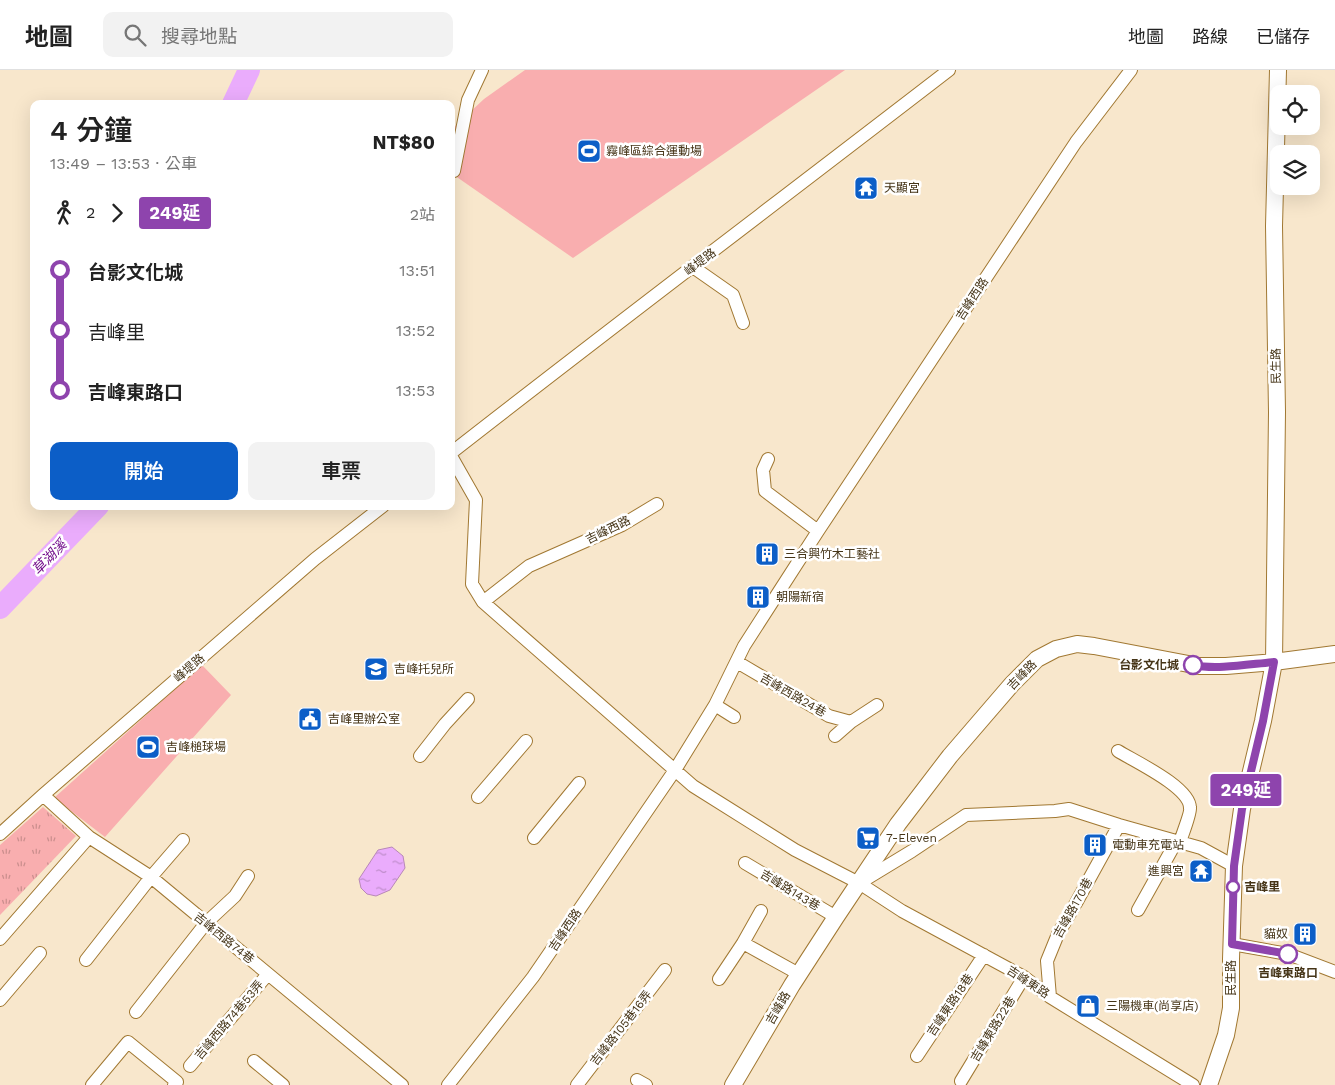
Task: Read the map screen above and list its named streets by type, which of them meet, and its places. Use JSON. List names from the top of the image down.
{
  "streets": {
    "street": [
      "峰堤路",
      "吉峰西路",
      "民生路",
      "吉峰路",
      "吉峰西路24巷",
      "吉峰路143巷",
      "吉峰路170巷",
      "吉峰西路74巷",
      "吉峰東路",
      "吉峰東路18巷",
      "吉峰西路74巷53弄",
      "吉峰路105巷16弄",
      "吉峰東路22巷"
    ]
  },
  "crossings": [
    ["峰堤路", "吉峰西路74巷"],
    ["吉峰西路", "吉峰西路24巷"],
    ["民生路", "吉峰路"],
    ["吉峰路", "吉峰路143巷"],
    ["吉峰路", "吉峰路170巷"],
    ["吉峰路", "吉峰東路"],
    ["吉峰路170巷", "吉峰東路"],
    ["吉峰西路74巷", "吉峰西路74巷53弄"],
    ["吉峰東路", "吉峰東路18巷"],
    ["吉峰東路", "吉峰東路22巷"]
  ],
  "water": ["草湖溪"],
  "places": {
    "sports": ["霧峰區綜合運動場", "吉峰槌球場"],
    "temple": ["天顯宮", "進興宮"],
    "building": [
      "三合興竹木工藝社",
      "朝陽新宿",
      "電動車充電站",
      "貓奴"
    ],
    "other": ["台影文化城", "吉峰里", "吉峰東路口"],
    "school or university": ["吉峰托兒所"],
    "public building": ["吉峰里辦公室"],
    "supermarket": ["7-Eleven"],
    "shop": ["三陽機車(尚享店)"]
  },
  "lines": ["bus line 249延"],
  "page": {
    "header": "地圖",
    "search": "搜尋地點",
    "nav": ["地圖", "路線", "已儲存"],
    "on_map": "249延",
    "heading": ["4 分鐘", "13:49 – 13:53 · 公車", "NT$80"],
    "legs": ["2", "249延", "2站"],
    "list": [
      {
        "name": "台影文化城",
        "value": "13:51"
      },
      {
        "name": "吉峰里",
        "value": "13:52"
      },
      {
        "name": "吉峰東路口",
        "value": "13:53"
      }
    ],
    "buttons": ["開始", "車票"]
  }
}
